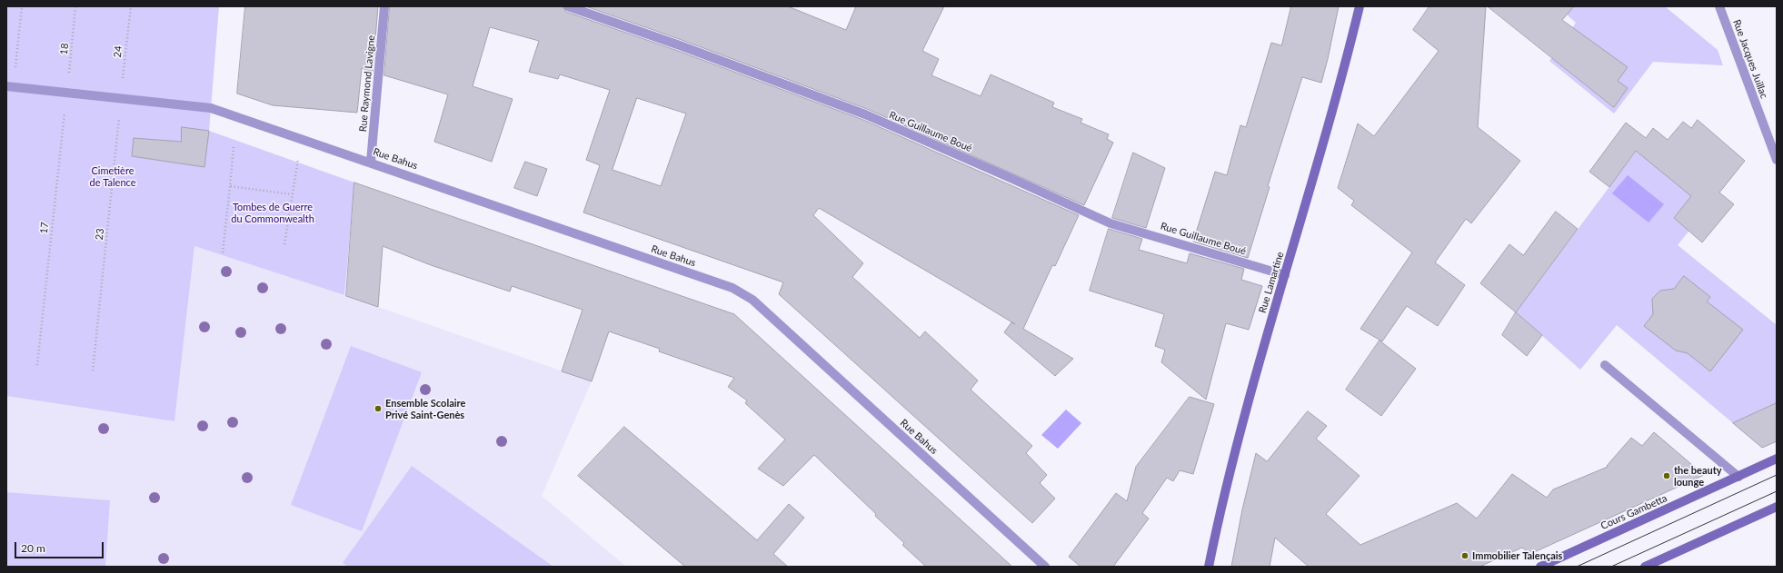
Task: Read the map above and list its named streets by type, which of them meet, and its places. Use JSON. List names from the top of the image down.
{
  "streets": {
    "street": [
      "Rue Jacques Juillac",
      "Rue Raymond Lavigne",
      "Rue Guillaume Boué",
      "Rue Bahus",
      "Rue Lamartine",
      "Cours Gambetta"
    ],
    "path": [
      "18",
      "24",
      "17",
      "23"
    ]
  },
  "crossings": [
    ["18", "Rue Bahus"],
    ["18", "17"],
    ["24", "Rue Bahus"],
    ["24", "23"],
    ["Rue Raymond Lavigne", "Rue Bahus"],
    ["Rue Guillaume Boué", "Rue Lamartine"],
    ["Rue Bahus", "17"],
    ["Rue Bahus", "23"]
  ],
  "parks": ["Cimetière de Talence", "Tombes de Guerre du Commonwealth"],
  "places": ["Ensemble Scolaire Privé Saint-Genès", "the beauty lounge", "Immobilier Talençais"],
  "scale_bar": "20 m"
}
